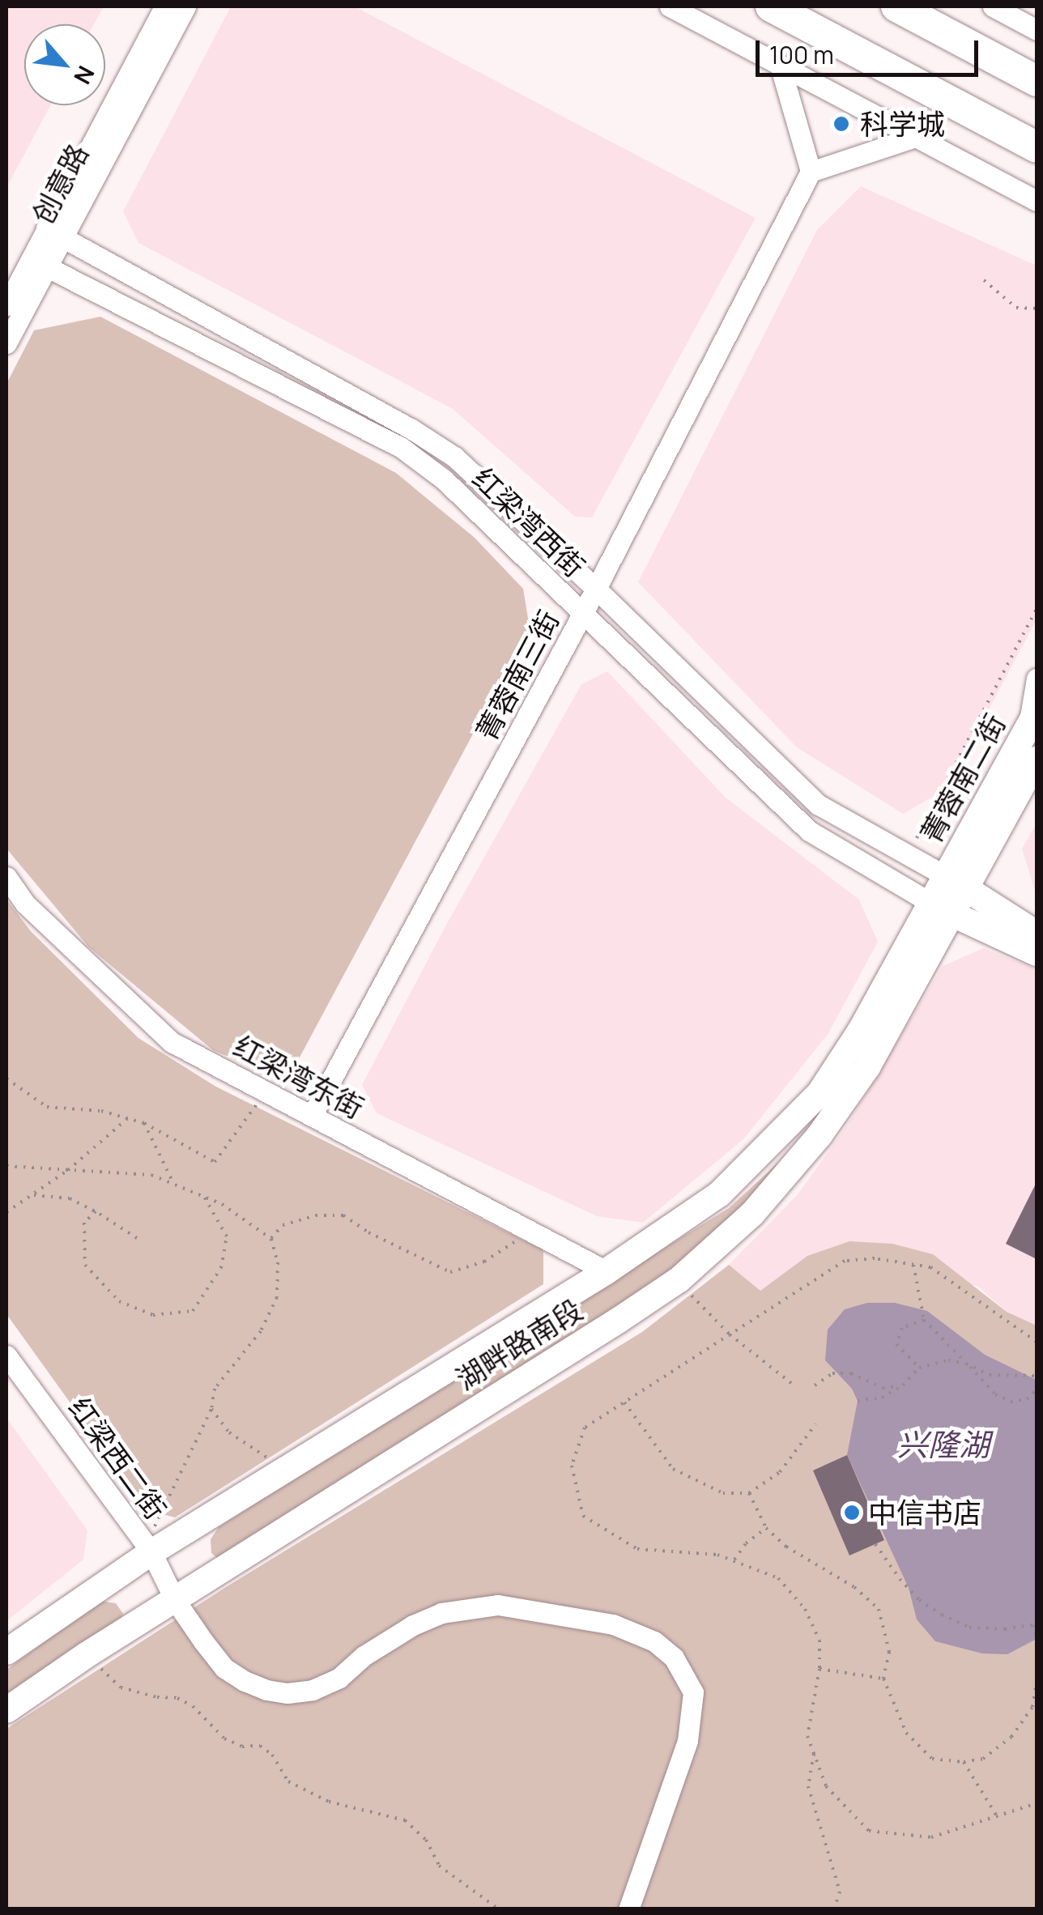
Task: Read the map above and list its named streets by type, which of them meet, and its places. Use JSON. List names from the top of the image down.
{
  "streets": {
    "main road": ["菁蓉南二街", "湖畔路南段"],
    "street": [
      "创意路",
      "红梁湾西街",
      "菁蓉南三街",
      "红梁湾东街",
      "红梁西二街"
    ]
  },
  "crossings": [
    ["创意路", "红梁湾西街"],
    ["红梁湾西街", "菁蓉南三街"],
    ["红梁湾西街", "菁蓉南二街"],
    ["红梁湾西街", "湖畔路南段"],
    ["菁蓉南三街", "红梁湾东街"],
    ["菁蓉南二街", "湖畔路南段"],
    ["红梁湾东街", "湖畔路南段"],
    ["湖畔路南段", "红梁西二街"]
  ],
  "water": ["兴隆湖"],
  "places": ["科学城", "中信书店"],
  "scale_bar": "100 m",
  "north": "bottom right"
}
